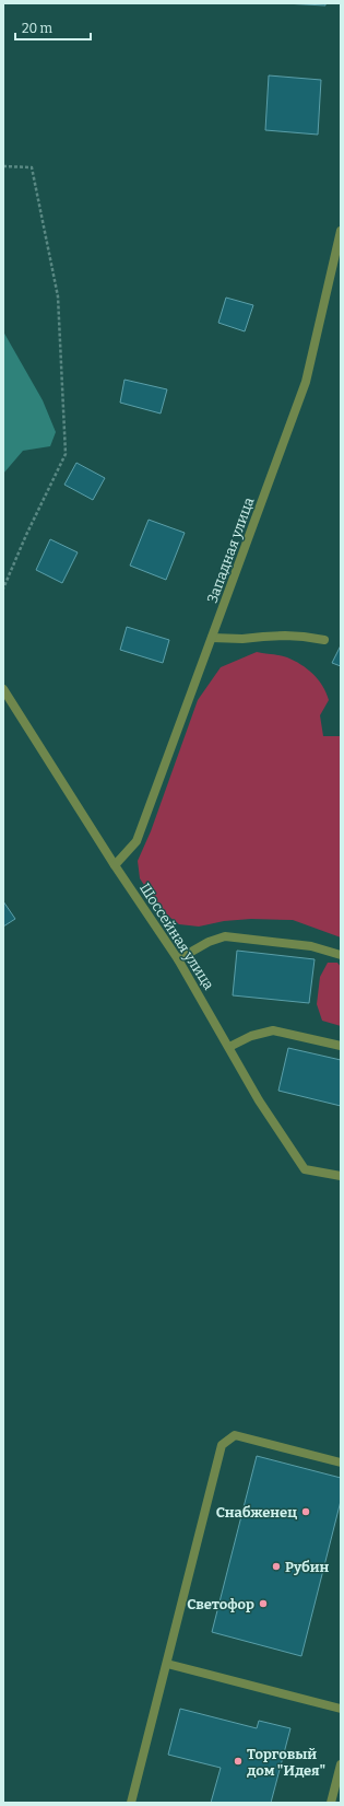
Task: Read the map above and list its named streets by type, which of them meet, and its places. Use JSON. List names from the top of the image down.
{
  "streets": {
    "street": ["Западная улица", "Шоссейная улица"]
  },
  "crossings": [
    ["Западная улица", "Шоссейная улица"]
  ],
  "places": [
    "Снабженец",
    "Рубин",
    "Светофор",
    "Торговый дом \"Идея\""
  ],
  "scale_bar": "20 m"
}
